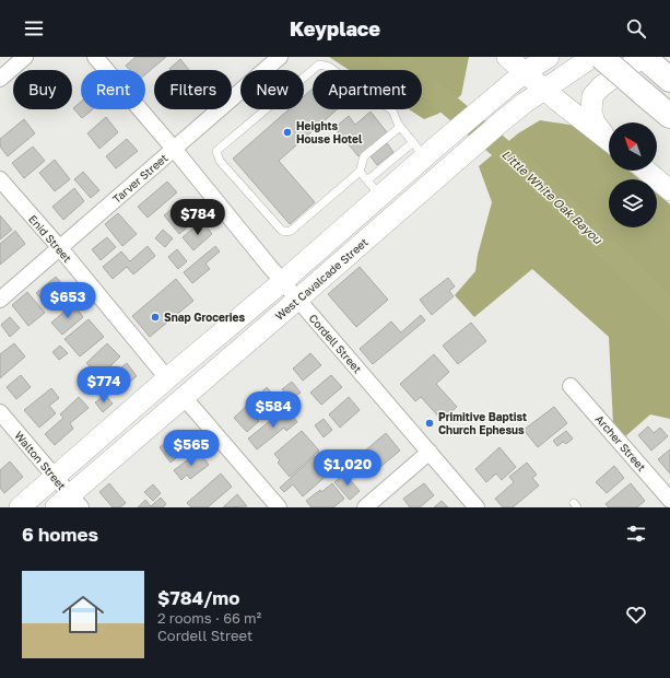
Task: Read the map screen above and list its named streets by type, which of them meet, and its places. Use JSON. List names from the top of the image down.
{
  "streets": {
    "main road": ["West Cavalcade Street"],
    "street": [
      "Tarver Street",
      "Enid Street",
      "Cordell Street",
      "Archer Street",
      "Walton Street"
    ]
  },
  "crossings": [
    ["Tarver Street", "Enid Street"],
    ["Tarver Street", "Cordell Street"],
    ["West Cavalcade Street", "Cordell Street"],
    ["West Cavalcade Street", "Walton Street"]
  ],
  "water": ["Little White Oak Bayou"],
  "places": ["Heights House Hotel", "Snap Groceries", "Primitive Baptist Church Ephesus"],
  "north": "top left",
  "page": {
    "header": "Keyplace",
    "chip": [
      "Buy",
      "Rent",
      "Filters",
      "New",
      "Apartment"
    ],
    "price": [
      "$784",
      "$653",
      "$774",
      "$584",
      "$565",
      "$1,020"
    ],
    "heading": "6 homes",
    "list": [
      {
        "name": "$784/mo",
        "note": "2 rooms · 66 m² · Cordell Street"
      }
    ]
  }
}
